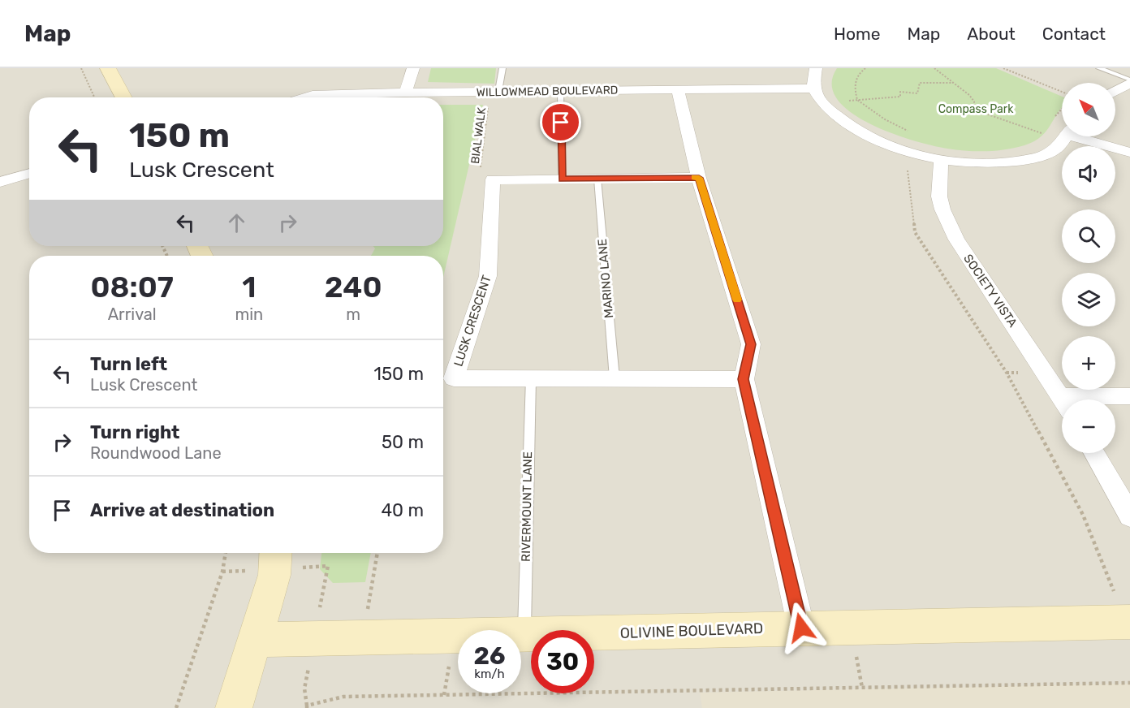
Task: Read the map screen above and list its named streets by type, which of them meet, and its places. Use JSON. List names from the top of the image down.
{
  "streets": {
    "street": [
      "WILLOWMEAD BOULEVARD",
      "SOCIETY VISTA",
      "LUSK CRESCENT",
      "OLIVINE BOULEVARD"
    ],
    "lane": ["MARINO LANE", "RIVERMOUNT LANE"],
    "path": ["BIAL WALK"]
  },
  "crossings": [
    ["WILLOWMEAD BOULEVARD", "BIAL WALK"],
    ["BIAL WALK", "LUSK CRESCENT"],
    ["MARINO LANE", "LUSK CRESCENT"],
    ["LUSK CRESCENT", "RIVERMOUNT LANE"],
    ["RIVERMOUNT LANE", "OLIVINE BOULEVARD"]
  ],
  "parks": ["Compass Park"],
  "north": "top left",
  "page": {
    "header": "Map",
    "nav": [
      "Home",
      "Map",
      "About",
      "Contact"
    ],
    "map_buttons": ["+", "−"],
    "turn": ["150 m", "Lusk Crescent"],
    "eta": [
      "08:07",
      "Arrival",
      "1",
      "min",
      "240",
      "m"
    ],
    "list": [
      {
        "name": "Turn left",
        "note": "Lusk Crescent",
        "value": "150 m"
      },
      {
        "name": "Turn right",
        "note": "Roundwood Lane",
        "value": "50 m"
      },
      {
        "name": "Arrive at destination",
        "value": "40 m"
      }
    ],
    "speed": "26 km/h",
    "limit": "30"
  }
}
